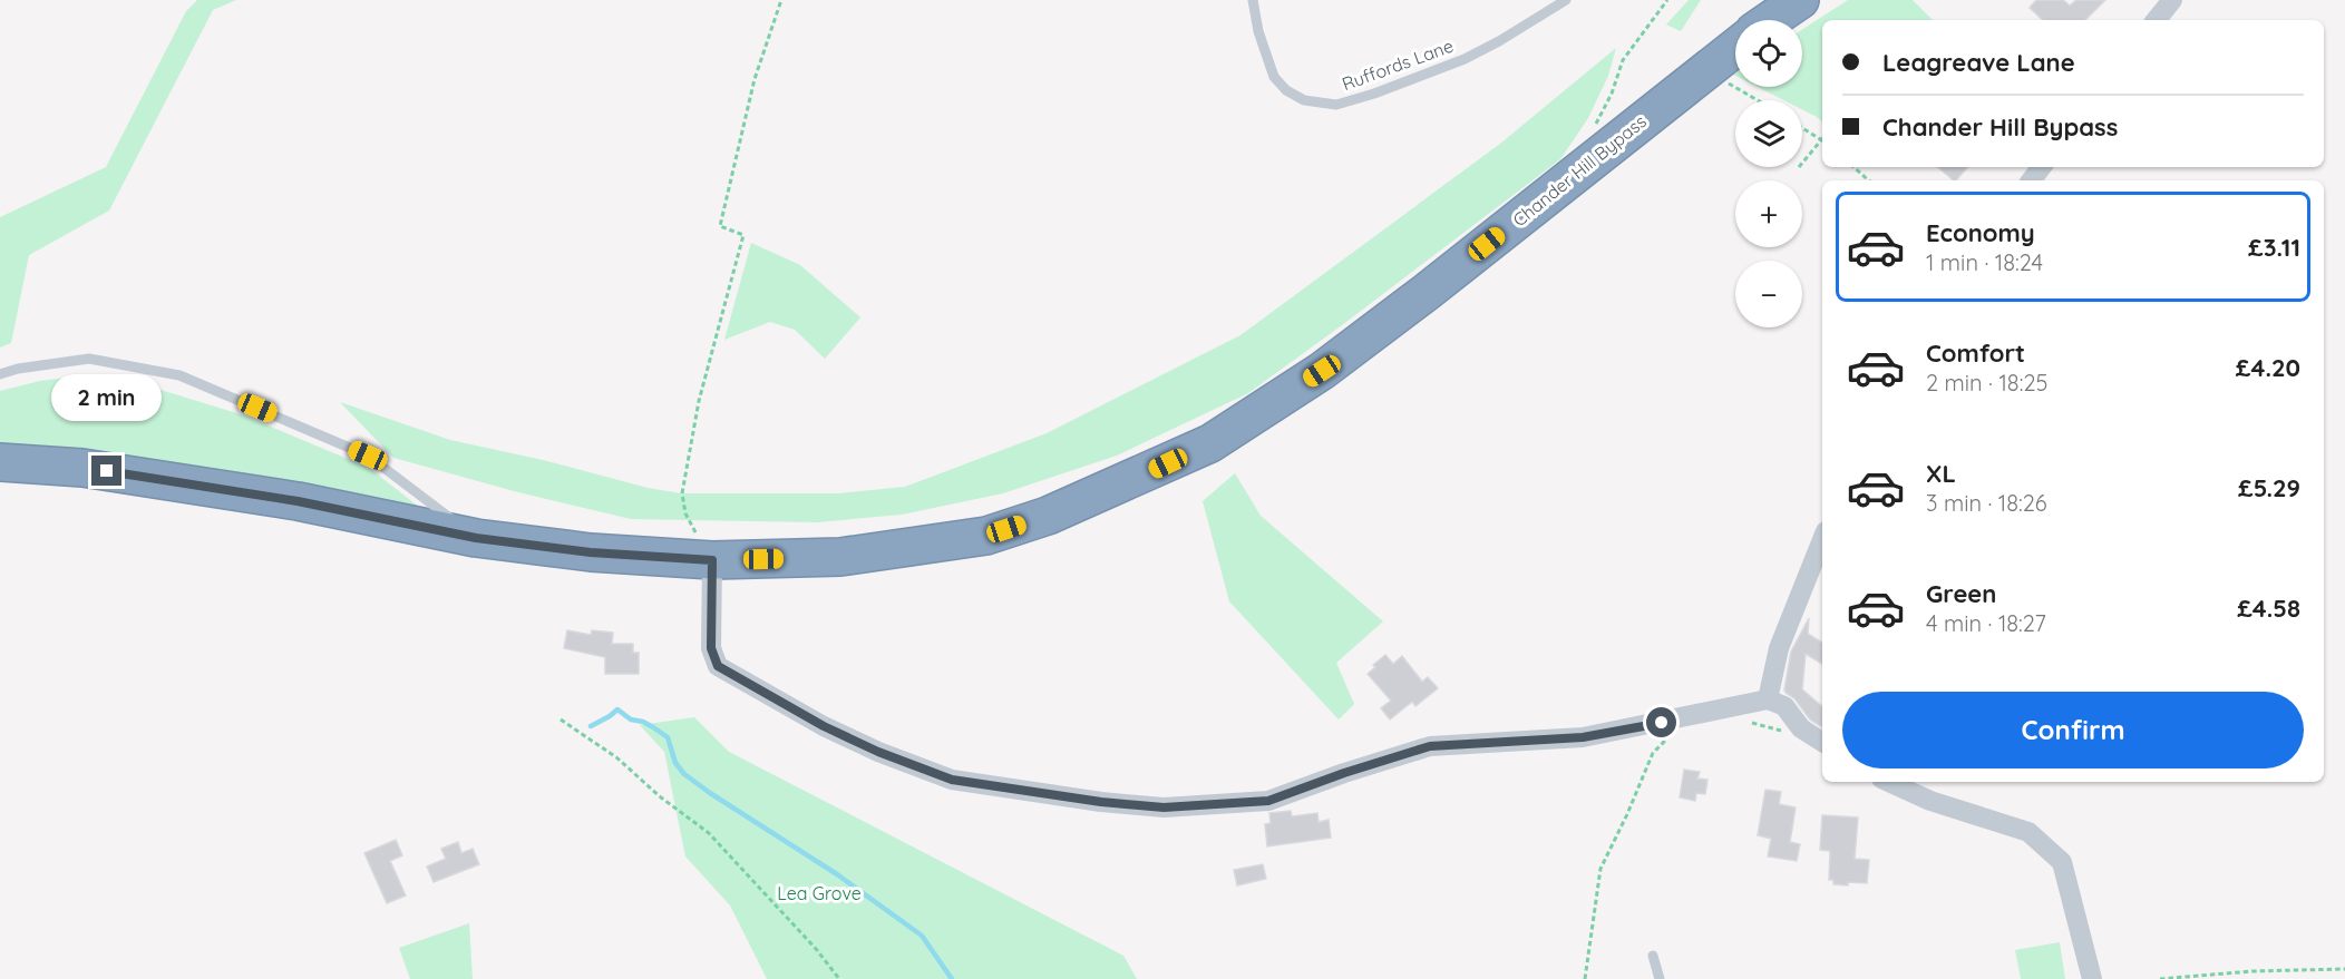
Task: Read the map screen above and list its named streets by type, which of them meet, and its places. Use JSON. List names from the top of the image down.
{
  "streets": {
    "highway": ["Chander Hill Bypass"],
    "lane": ["Ruffords Lane"]
  },
  "parks": ["Lea Grove"],
  "page": {
    "map_buttons": ["+", "−"],
    "banner": ["Leagreave Lane", "Chander Hill Bypass"],
    "list": [
      {
        "name": "Economy",
        "note": "1 min · 18:24",
        "value": "£3.11"
      },
      {
        "name": "Comfort",
        "note": "2 min · 18:25",
        "value": "£4.20"
      },
      {
        "name": "XL",
        "note": "3 min · 18:26",
        "value": "£5.29"
      },
      {
        "name": "Green",
        "note": "4 min · 18:27",
        "value": "£4.58"
      }
    ],
    "bubble": "2 min",
    "buttons": "Confirm"
  }
}
